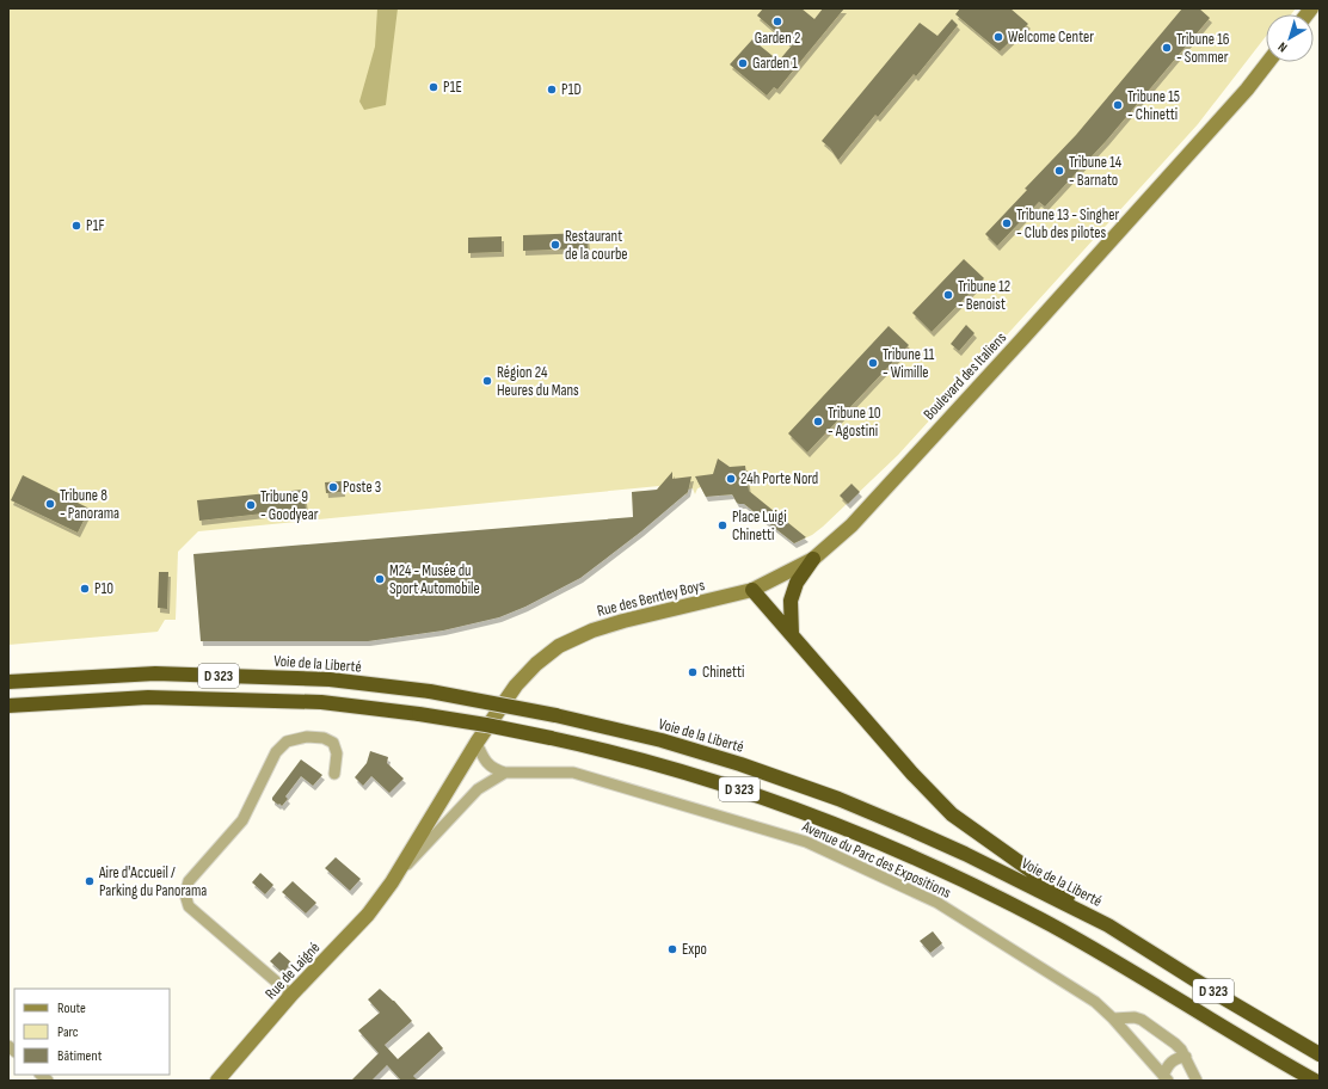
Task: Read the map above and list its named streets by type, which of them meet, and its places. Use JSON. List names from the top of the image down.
{
  "streets": {
    "highway": ["Voie de la Liberté", "D 323"],
    "street": [
      "Boulevard des Italiens",
      "Rue des Bentley Boys",
      "Avenue du Parc des Expositions",
      "Rue de Laigné"
    ]
  },
  "crossings": [
    ["Boulevard des Italiens", "Rue des Bentley Boys"],
    ["Rue des Bentley Boys", "Rue de Laigné"]
  ],
  "places": [
    "Garden 2",
    "Welcome Center",
    "Tribune 16 - Sommer",
    "Garden 1",
    "P1E",
    "P1D",
    "Tribune 15 - Chinetti",
    "Tribune 14 - Barnato",
    "Tribune 13 - Singher - Club des pilotes",
    "P1F",
    "Restaurant de la courbe",
    "Tribune 12 - Benoist",
    "Tribune 11 - Wimille",
    "Région 24 Heures du Mans",
    "Tribune 10 - Agostini",
    "24h Porte Nord",
    "Poste 3",
    "Tribune 8 - Panorama",
    "Tribune 9 - Goodyear",
    "Place Luigi Chinetti",
    "M24 - Musée du Sport Automobile",
    "P10",
    "Chinetti",
    "Aire d'Accueil / Parking du Panorama",
    "Expo"
  ],
  "legend": ["Route", "Parc", "Bâtiment"],
  "north": "bottom left"
}
